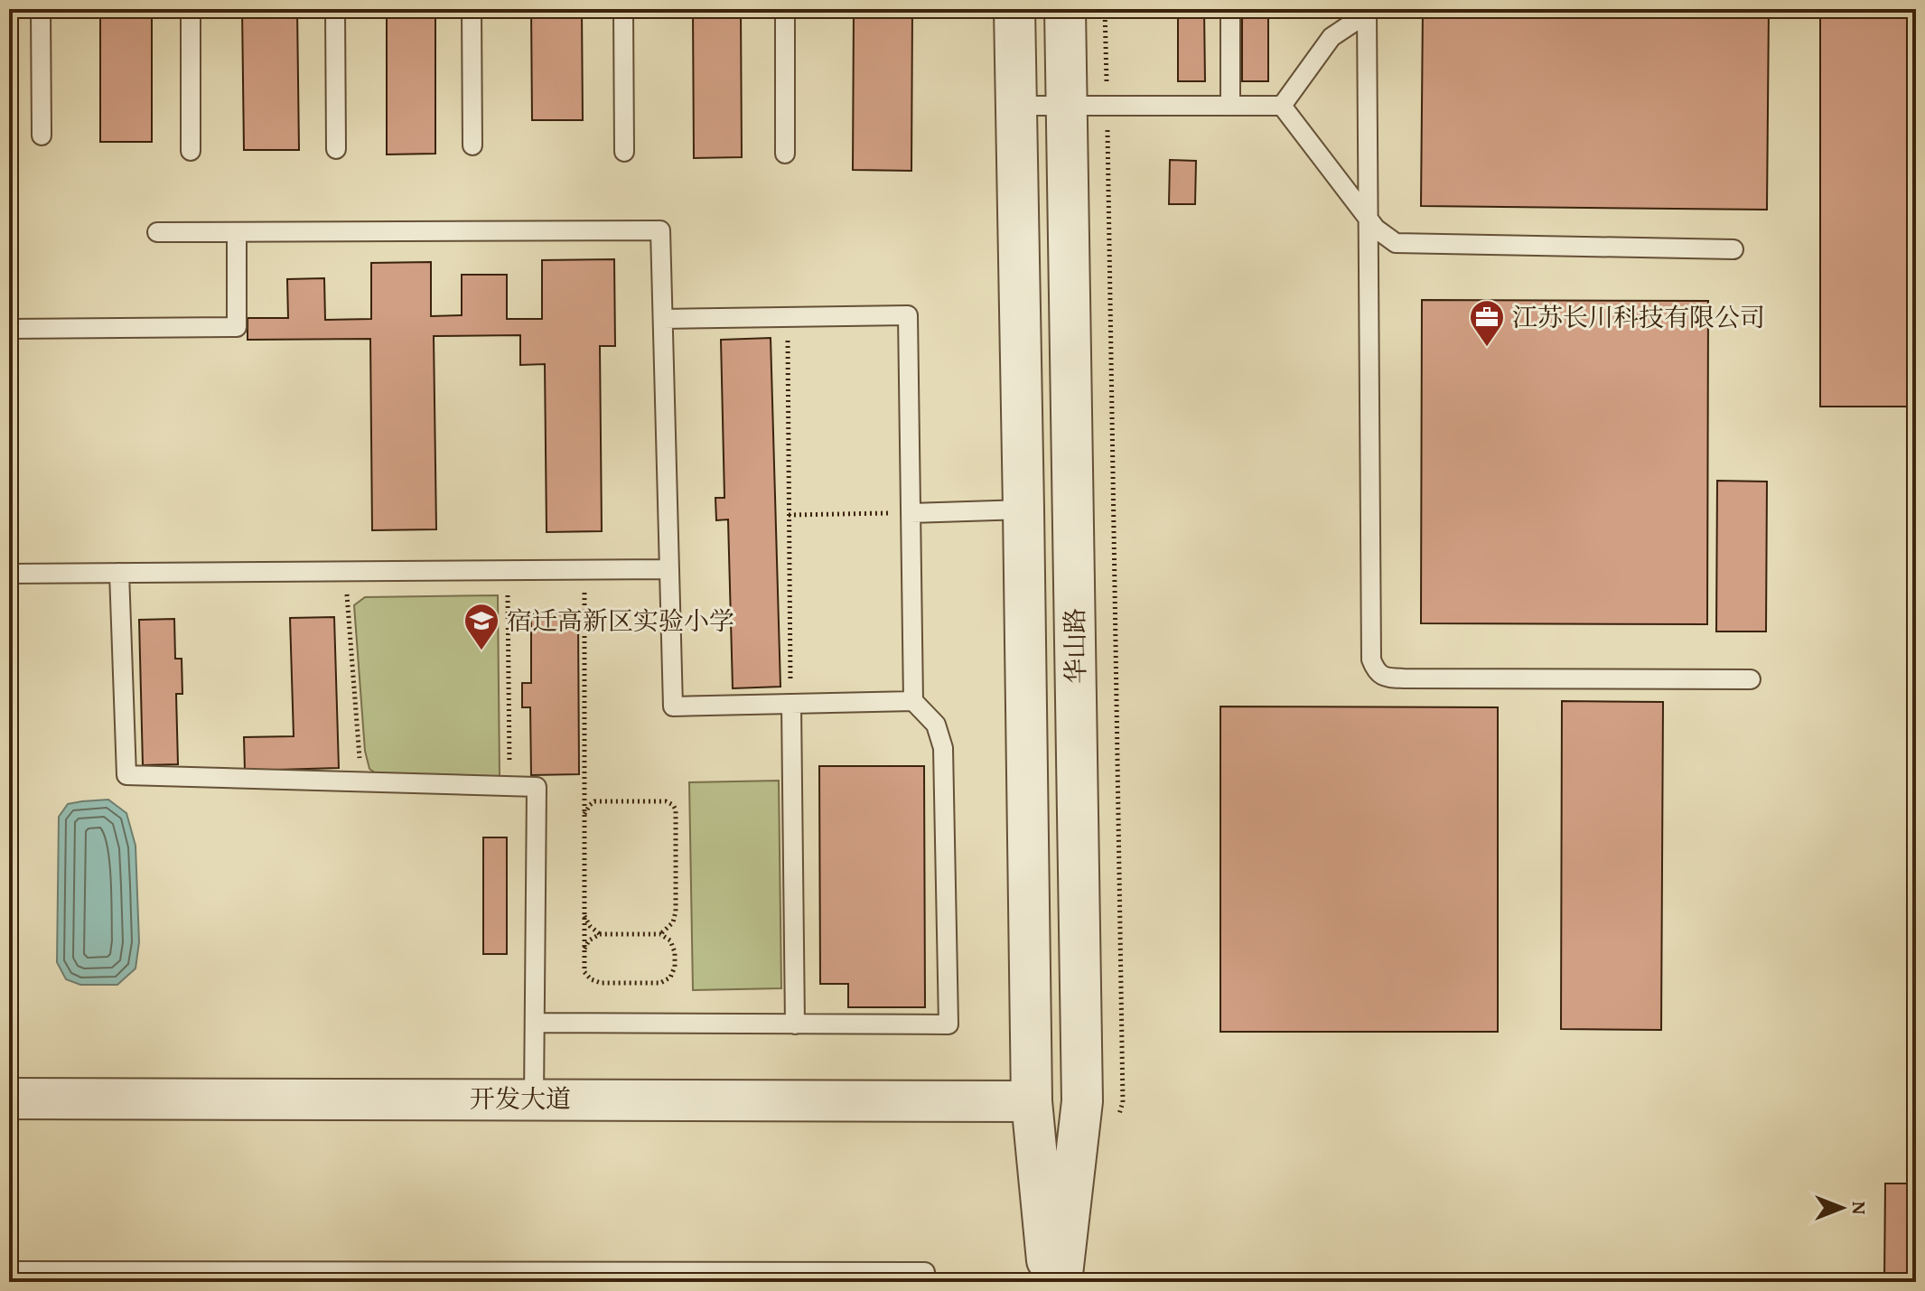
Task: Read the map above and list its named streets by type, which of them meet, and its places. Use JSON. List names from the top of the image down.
{
  "streets": {
    "street": ["华山路", "开发大道"]
  },
  "crossings": [
    ["华山路", "开发大道"]
  ],
  "places": {
    "office": ["江苏长川科技有限公司"],
    "school or university": ["宿迁高新区实验小学"]
  },
  "north": "right"
}
